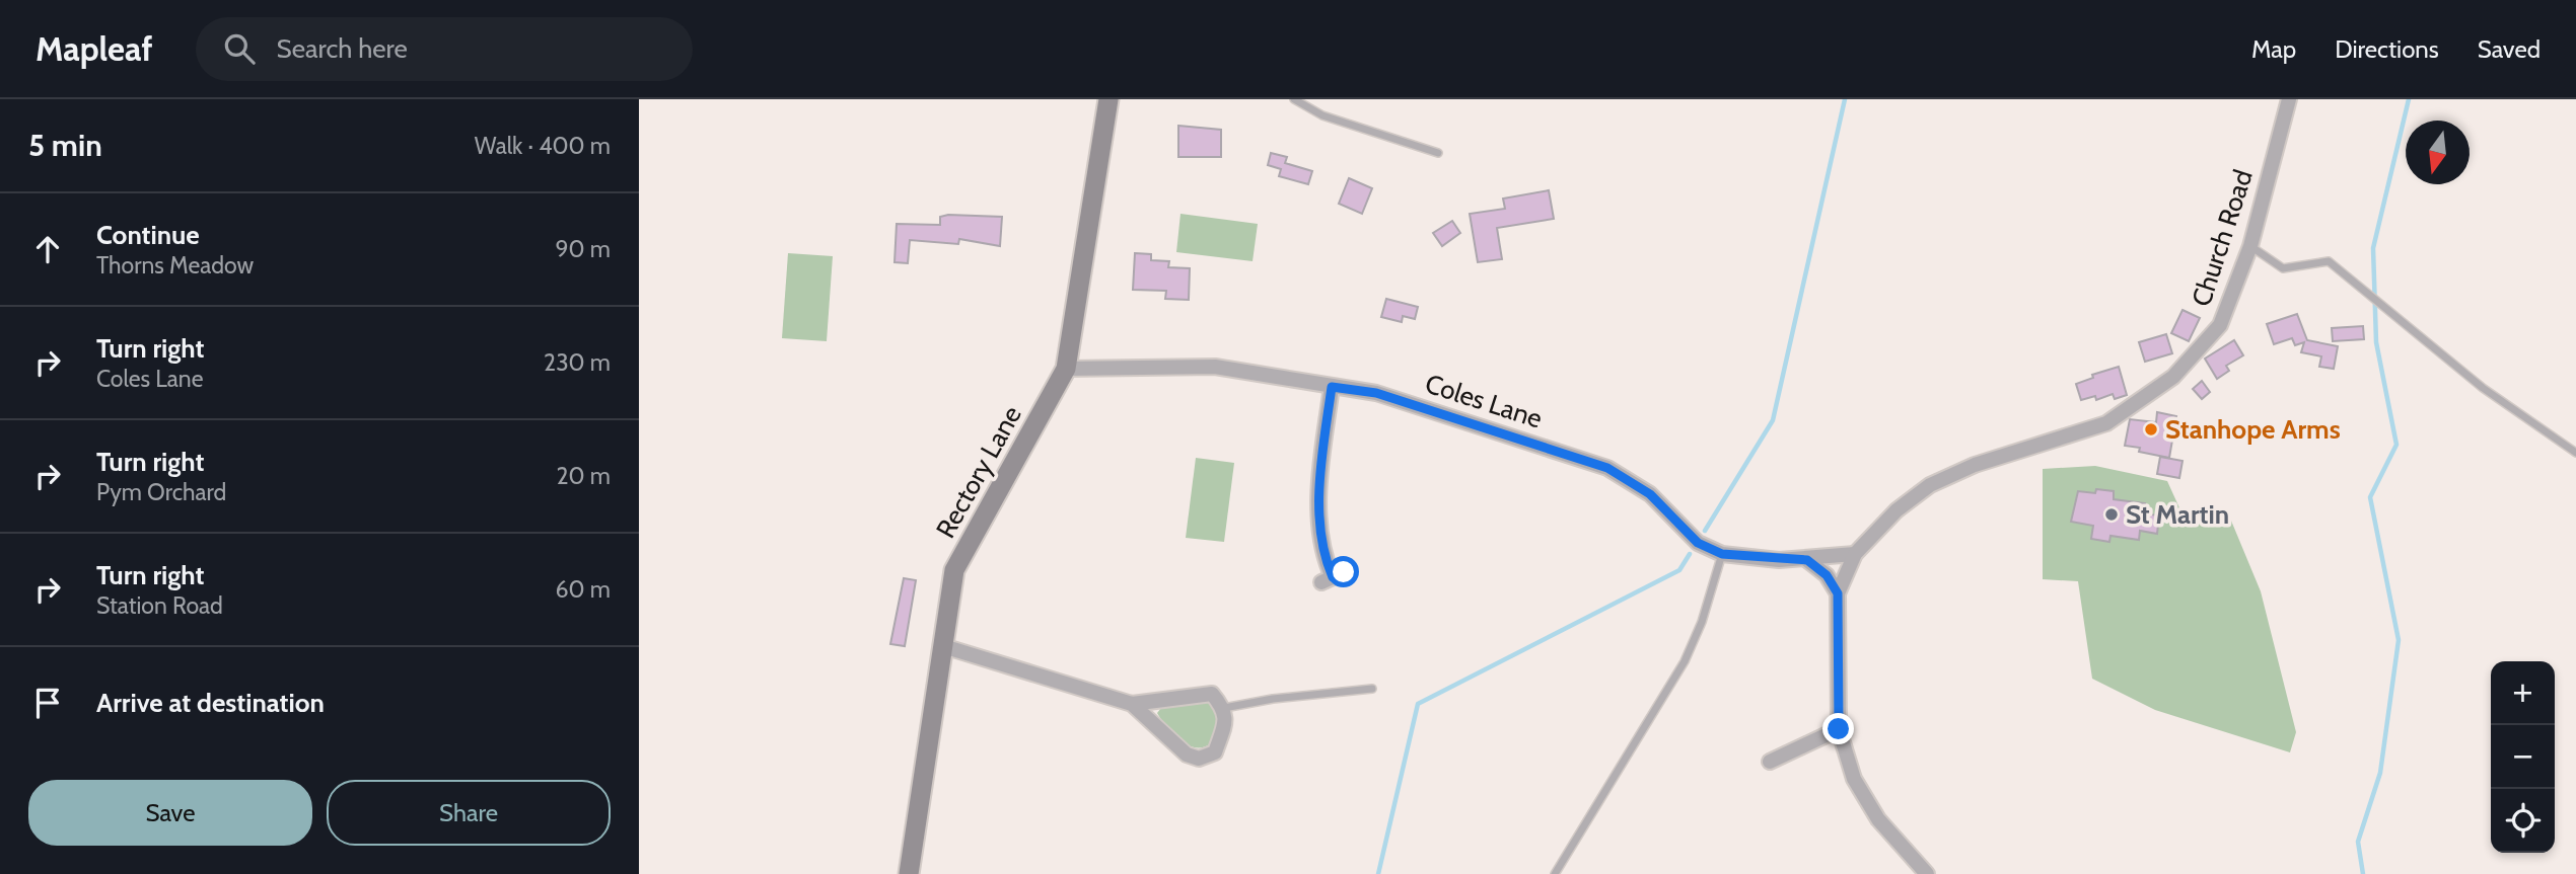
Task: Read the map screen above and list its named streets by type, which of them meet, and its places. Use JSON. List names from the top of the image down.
{
  "streets": {
    "street": ["Church Road", "Coles Lane", "Rectory Lane"]
  },
  "crossings": [
    ["Church Road", "Coles Lane"],
    ["Coles Lane", "Rectory Lane"]
  ],
  "places": ["Stanhope Arms", "St Martin"],
  "north": "bottom",
  "page": {
    "header": "Mapleaf",
    "search": "Search here",
    "nav": ["Map", "Directions", "Saved"],
    "heading": ["5 min", "Walk · 400 m"],
    "list": [
      ["Continue", "Thorns Meadow", "90 m"],
      ["Turn right", "Coles Lane", "230 m"],
      ["Turn right", "Pym Orchard", "20 m"],
      ["Turn right", "Station Road", "60 m"],
      "Arrive at destination"
    ],
    "map_buttons": ["+", "−"],
    "buttons": ["Save", "Share"]
  }
}
